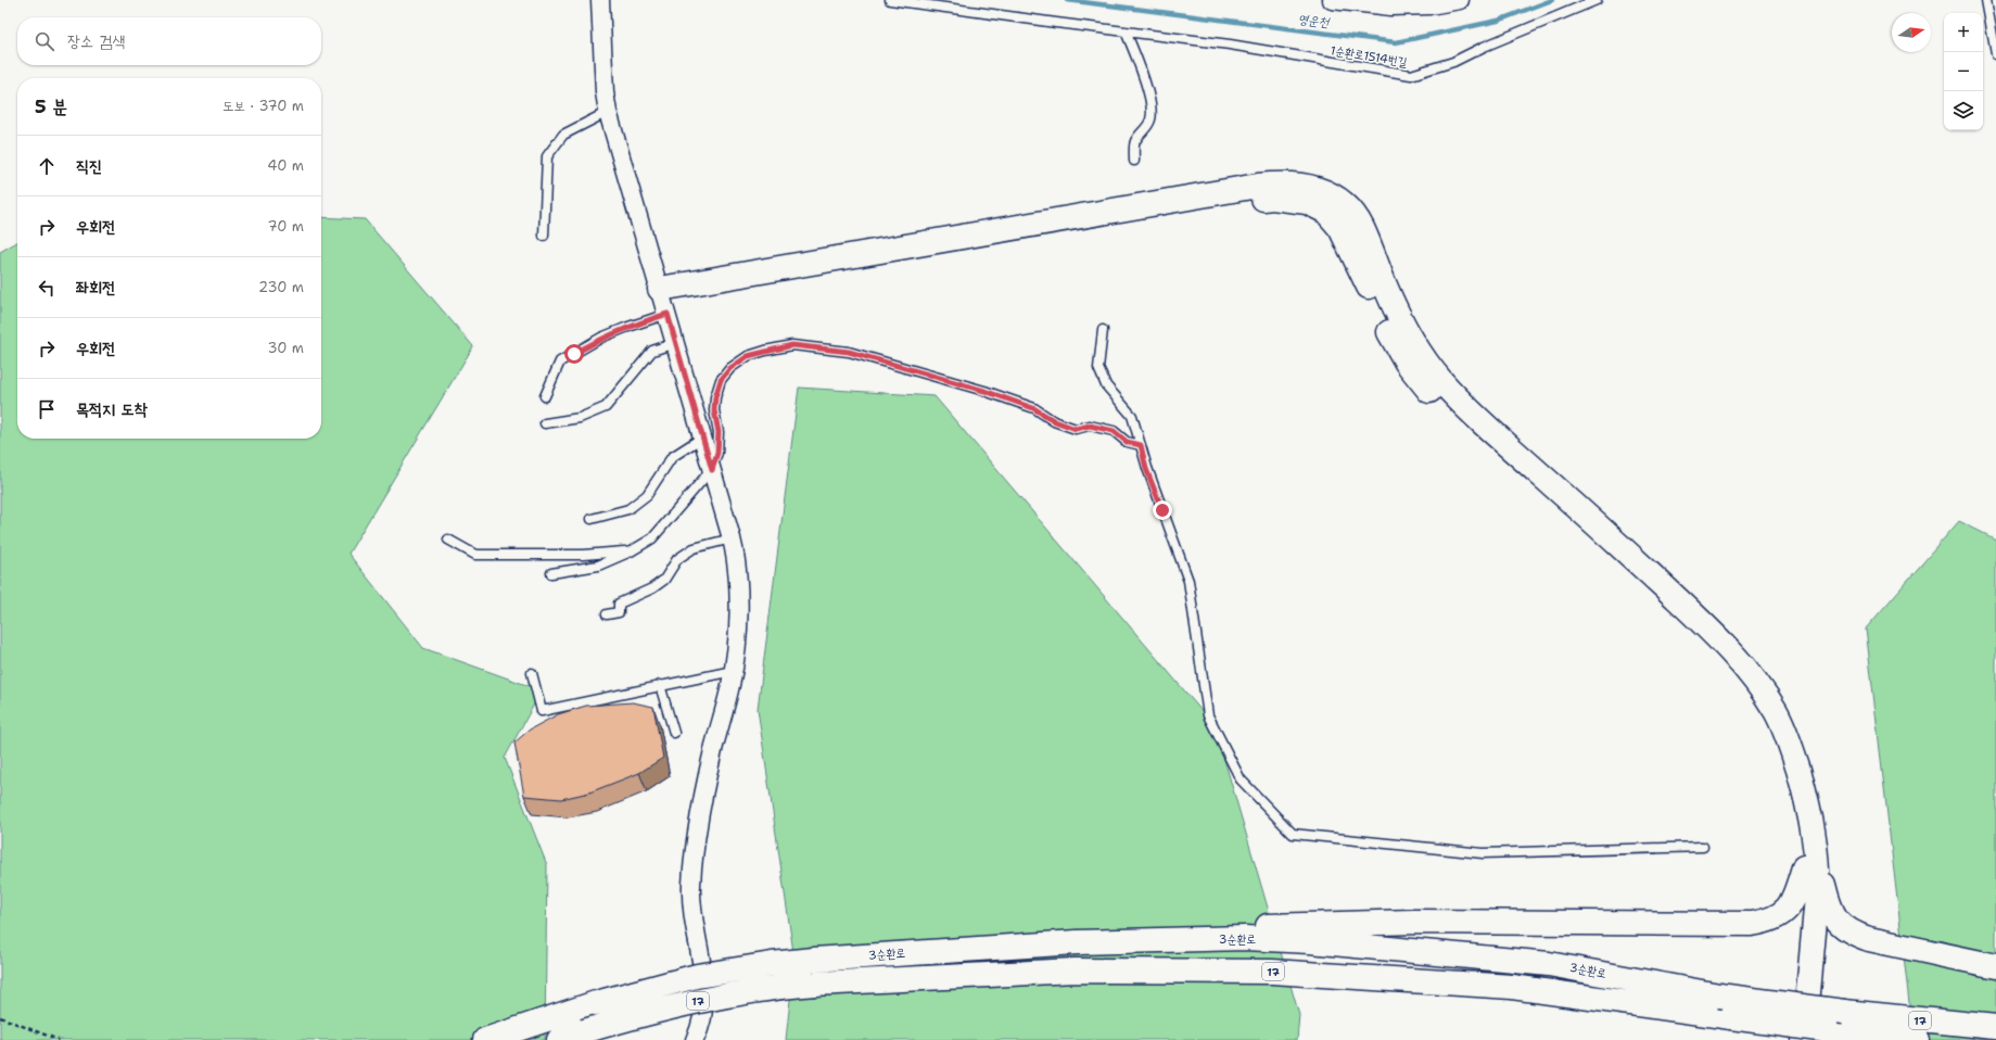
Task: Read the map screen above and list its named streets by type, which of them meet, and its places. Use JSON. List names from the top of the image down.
{
  "streets": {
    "highway": ["3순환로", "17"],
    "lane": ["1순환로1514번길"]
  },
  "water": ["영운천"],
  "north": "right",
  "page": {
    "map_buttons": ["+", "−"],
    "search": "장소 검색",
    "heading": ["5 분", "도보 · 370 m"],
    "list": [
      ["직진", "40 m"],
      ["우회전", "70 m"],
      ["좌회전", "230 m"],
      ["우회전", "30 m"],
      "목적지 도착"
    ]
  }
}
